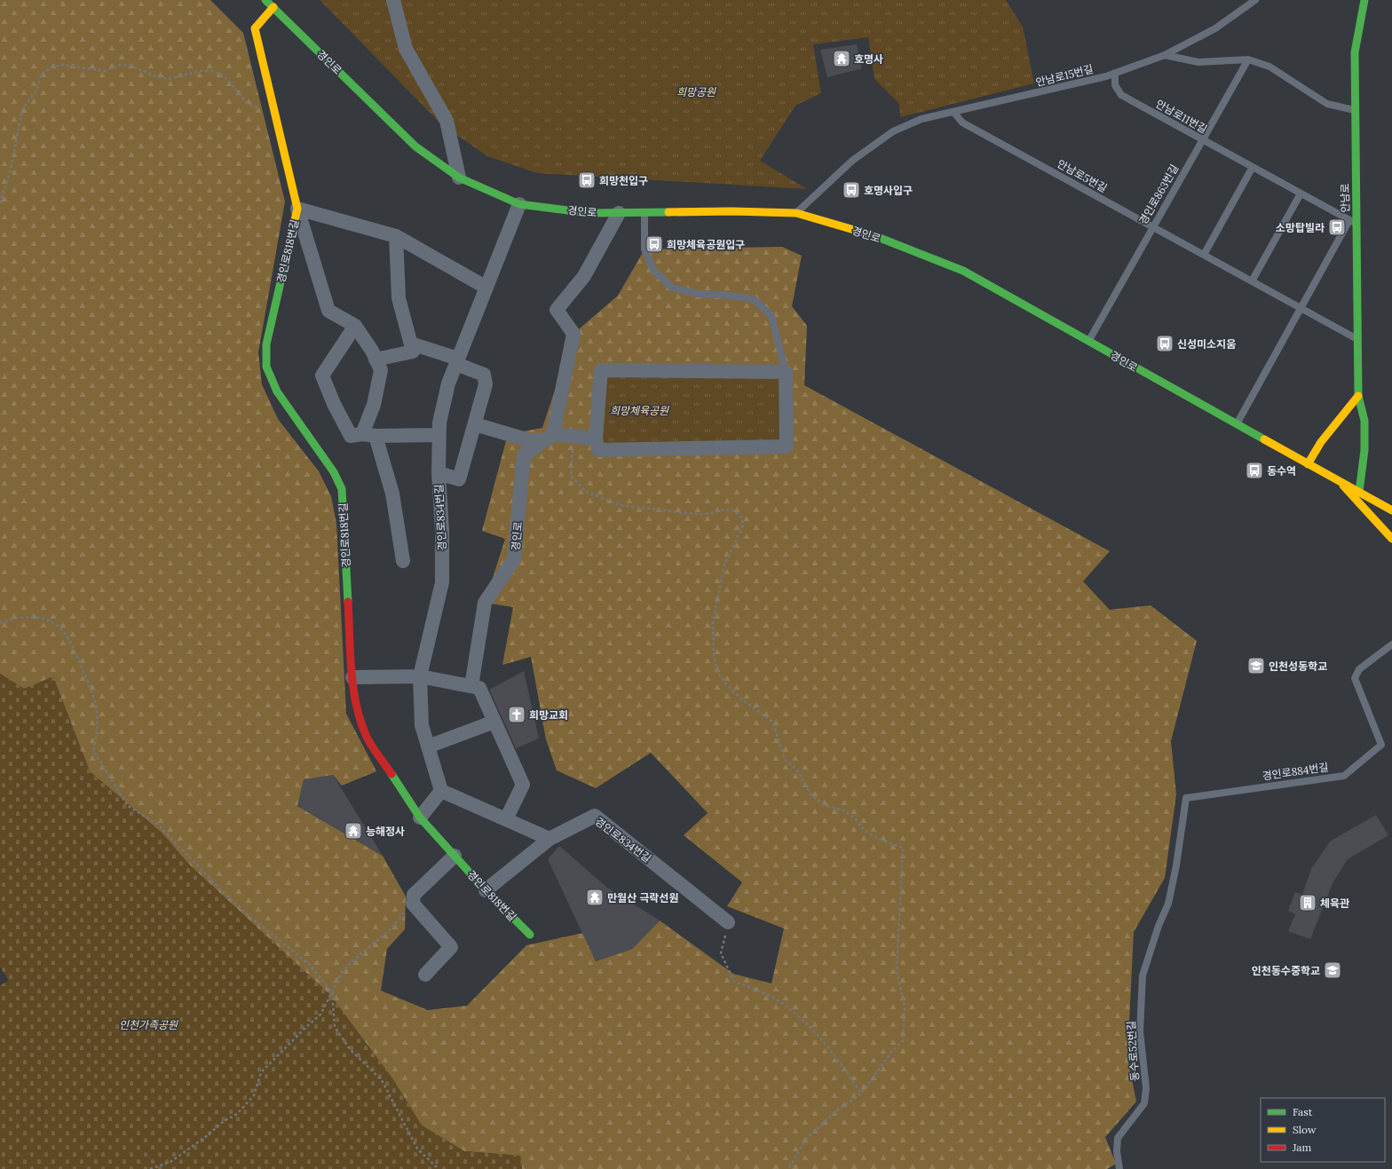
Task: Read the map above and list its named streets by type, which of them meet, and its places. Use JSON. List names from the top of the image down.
{
  "streets": {
    "street": [
      "경인로",
      "안남로",
      "경인로818번길",
      "경인로834번길"
    ],
    "lane": [
      "안남로15번길",
      "안남로11번길",
      "안남로5번길",
      "경인로863번길",
      "경인로884번길",
      "동수로52번길"
    ]
  },
  "crossings": [
    ["경인로", "안남로15번길"],
    ["경인로", "경인로863번길"],
    ["경인로", "안남로"],
    ["경인로", "경인로818번길"],
    ["경인로", "경인로834번길"],
    ["안남로15번길", "안남로11번길"],
    ["안남로15번길", "안남로5번길"],
    ["안남로11번길", "경인로863번길"],
    ["안남로11번길", "안남로"],
    ["안남로5번길", "경인로863번길"],
    ["안남로5번길", "안남로"],
    ["경인로884번길", "동수로52번길"]
  ],
  "parks": ["희망공원", "희망체육공원", "인천가족공원"],
  "places": {
    "temple": ["호명사", "능해정사", "만월산 극락선원"],
    "bus stop": [
      "희망천입구",
      "호명사입구",
      "소망탑빌라",
      "희망체육공원입구",
      "신성미소지움",
      "동수역"
    ],
    "school or university": ["인천성동학교", "인천동수중학교"],
    "church": ["희망교회"],
    "building": ["체육관"]
  },
  "legend": ["Fast", "Slow", "Jam"]
}
